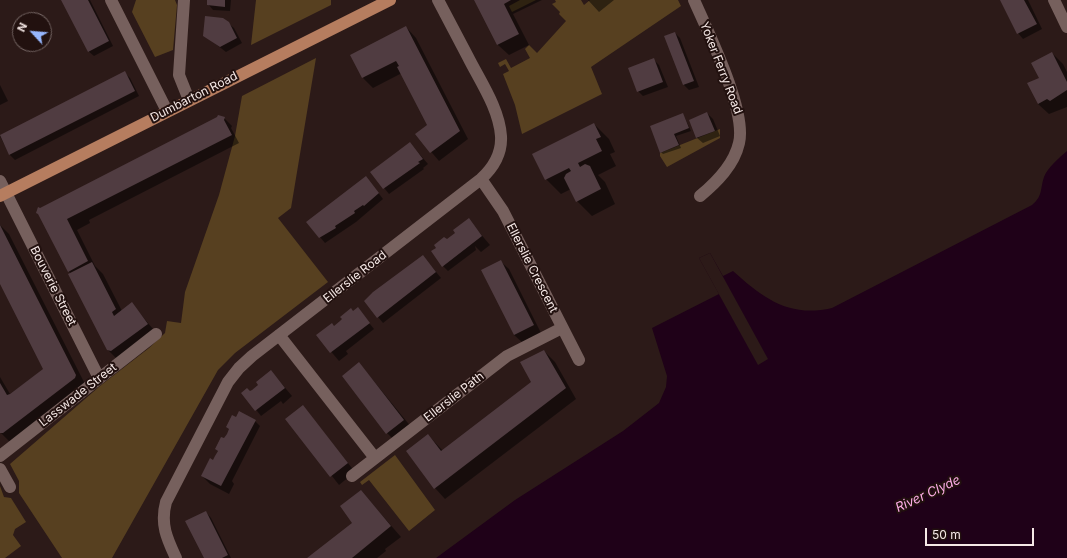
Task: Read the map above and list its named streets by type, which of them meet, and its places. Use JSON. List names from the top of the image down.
{
  "streets": {
    "main road": ["Dumbarton Road"],
    "street": [
      "Yoker Ferry Road",
      "Ellerslie Crescent",
      "Ellerslie Road",
      "Bouverie Street",
      "Lasswade Street",
      "Ellerslie Path"
    ]
  },
  "crossings": [
    ["Dumbarton Road", "Bouverie Street"],
    ["Ellerslie Crescent", "Ellerslie Road"],
    ["Ellerslie Crescent", "Ellerslie Path"],
    ["Bouverie Street", "Lasswade Street"]
  ],
  "water": ["River Clyde"],
  "scale_bar": "50 m",
  "north": "top left"
}
